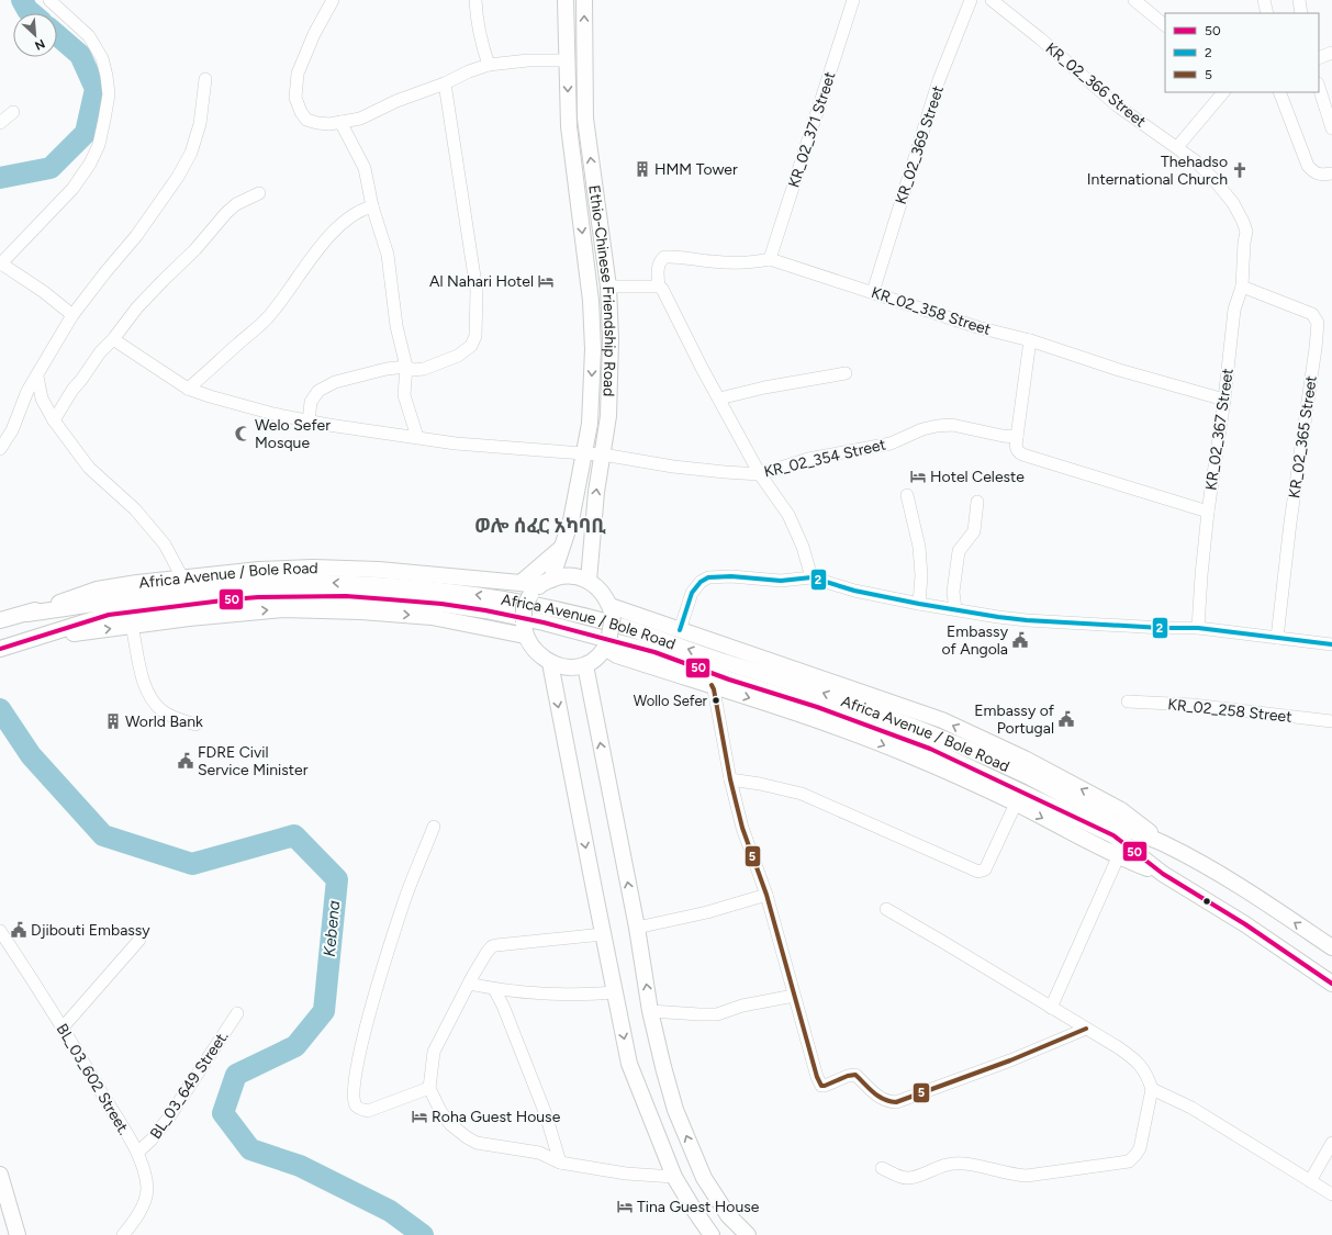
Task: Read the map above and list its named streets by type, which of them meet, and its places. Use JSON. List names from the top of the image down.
{
  "streets": {
    "main road": ["Ethio-Chinese Friendship Road", "Africa Avenue / Bole Road"],
    "street": [
      "KR_02_366 Street",
      "KR_02_371 Street",
      "KR_02_369 Street",
      "KR_02_358 Street",
      "KR_02_367 Street",
      "KR_02_365 Street",
      "KR_02_354 Street",
      "KR_02_258 Street",
      "BL_03_602 Street.",
      "BL_03_649 Street."
    ]
  },
  "crossings": [
    ["KR_02_366 Street", "KR_02_367 Street"],
    ["KR_02_371 Street", "KR_02_358 Street"],
    ["KR_02_369 Street", "KR_02_358 Street"],
    ["Ethio-Chinese Friendship Road", "KR_02_354 Street"],
    ["Ethio-Chinese Friendship Road", "Africa Avenue / Bole Road"],
    ["KR_02_358 Street", "KR_02_367 Street"],
    ["KR_02_367 Street", "KR_02_365 Street"],
    ["BL_03_602 Street.", "BL_03_649 Street."]
  ],
  "districts": ["ወሎ ሰፈር አካባቢ"],
  "water": ["Kebena"],
  "places": {
    "building": ["HMM Tower", "World Bank"],
    "church": ["Thehadso International Church"],
    "hotel": [
      "Al Nahari Hotel",
      "Hotel Celeste",
      "Roha Guest House",
      "Tina Guest House"
    ],
    "mosque": ["Welo Sefer Mosque"],
    "public building": [
      "Embassy of Angola",
      "Embassy of Portugal",
      "FDRE Civil Service Minister",
      "Djibouti Embassy"
    ],
    "other": ["Wollo Sefer"]
  },
  "lines": ["transit line 2", "transit line 50", "transit line 5"],
  "legend": ["50", "2", "5"],
  "north": "bottom right"
}
